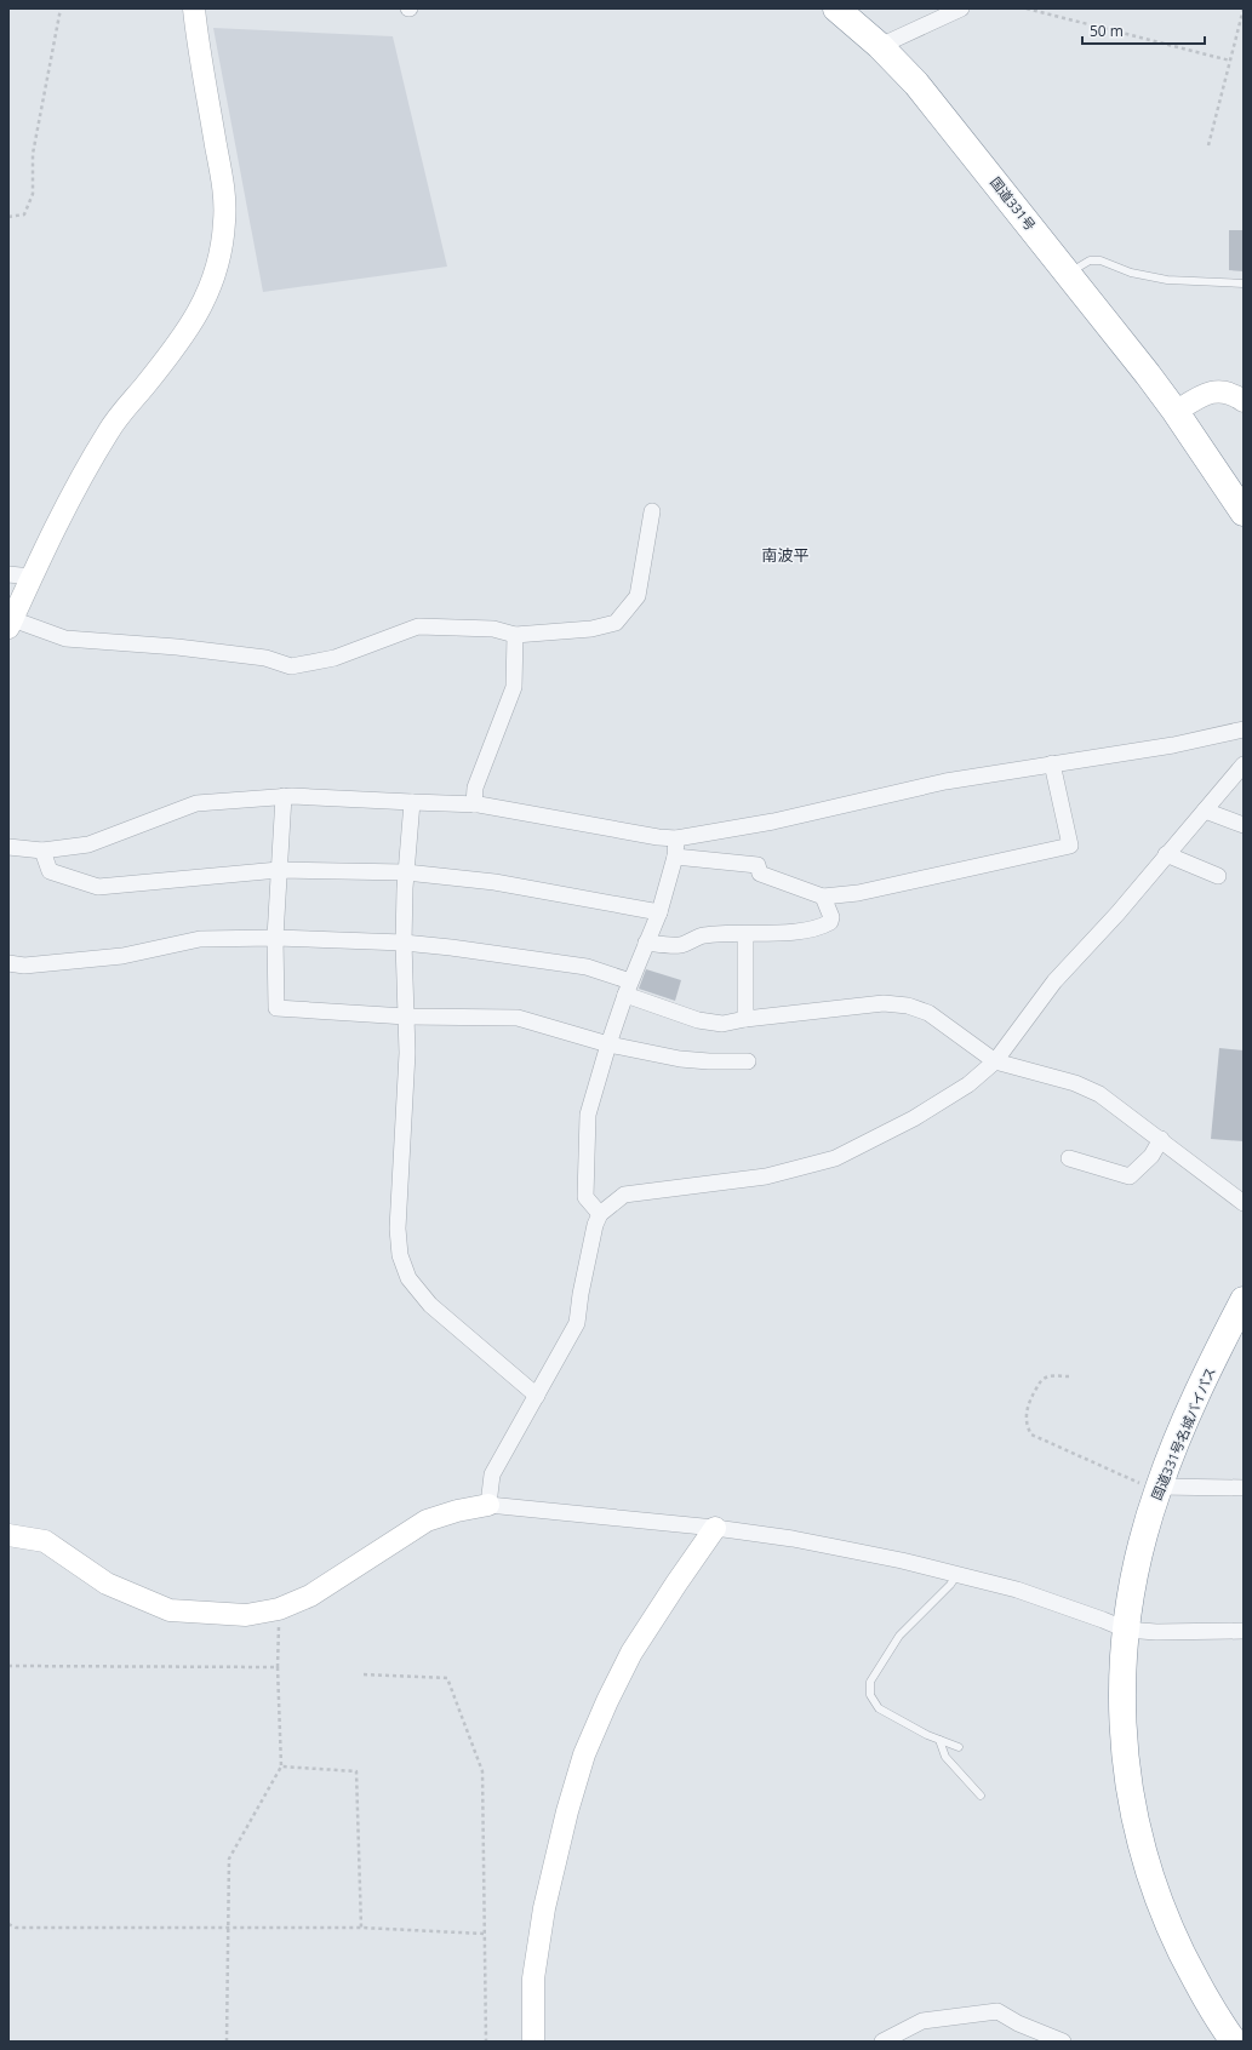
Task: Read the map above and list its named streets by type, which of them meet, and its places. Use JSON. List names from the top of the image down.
{
  "streets": {
    "highway": ["国道331号", "国道331号名城バイパス"]
  },
  "districts": ["南波平"],
  "scale_bar": "50 m"
}
